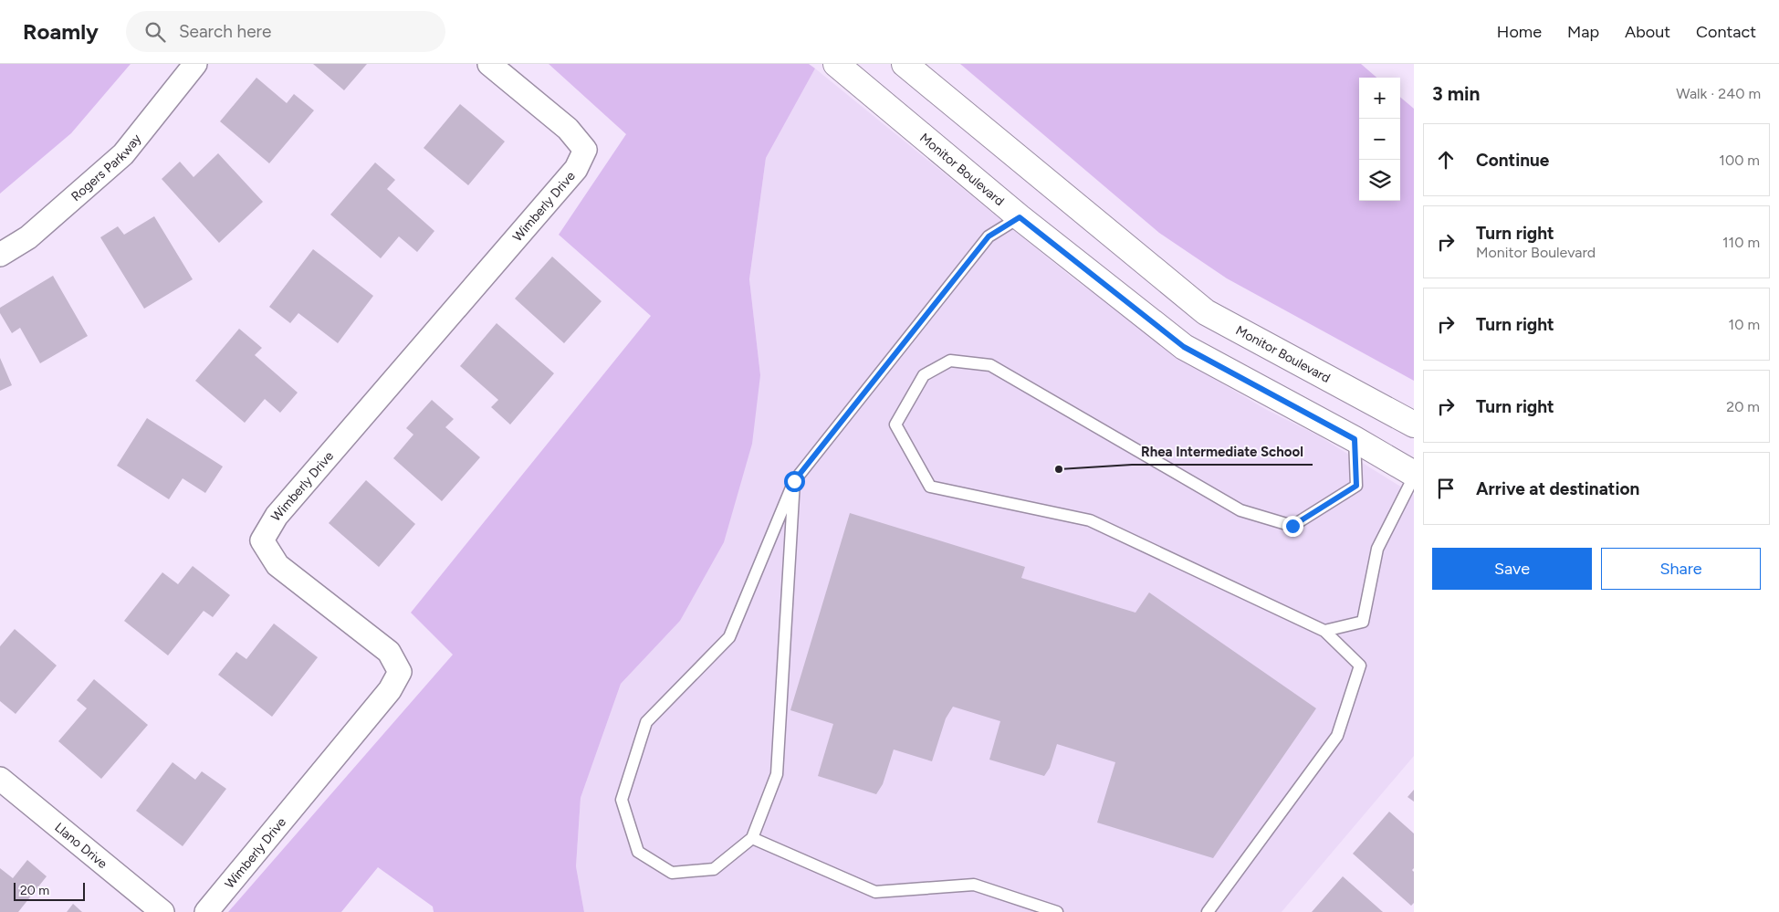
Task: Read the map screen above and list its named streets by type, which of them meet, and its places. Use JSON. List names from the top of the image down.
{
  "streets": {
    "street": [
      "Rogers Parkway",
      "Monitor Boulevard",
      "Wimberly Drive",
      "Llano Drive"
    ]
  },
  "places": ["Rhea Intermediate School"],
  "scale_bar": "20 m",
  "page": {
    "header": "Roamly",
    "search": "Search here",
    "nav": [
      "Home",
      "Map",
      "About",
      "Contact"
    ],
    "heading": ["3 min", "Walk · 240 m"],
    "map_buttons": ["+", "−"],
    "list": [
      ["Continue", "100 m"],
      ["Turn right", "Monitor Boulevard", "110 m"],
      ["Turn right", "10 m"],
      ["Turn right", "20 m"],
      "Arrive at destination"
    ],
    "buttons": ["Save", "Share"],
    "scale": "20 m"
  }
}
